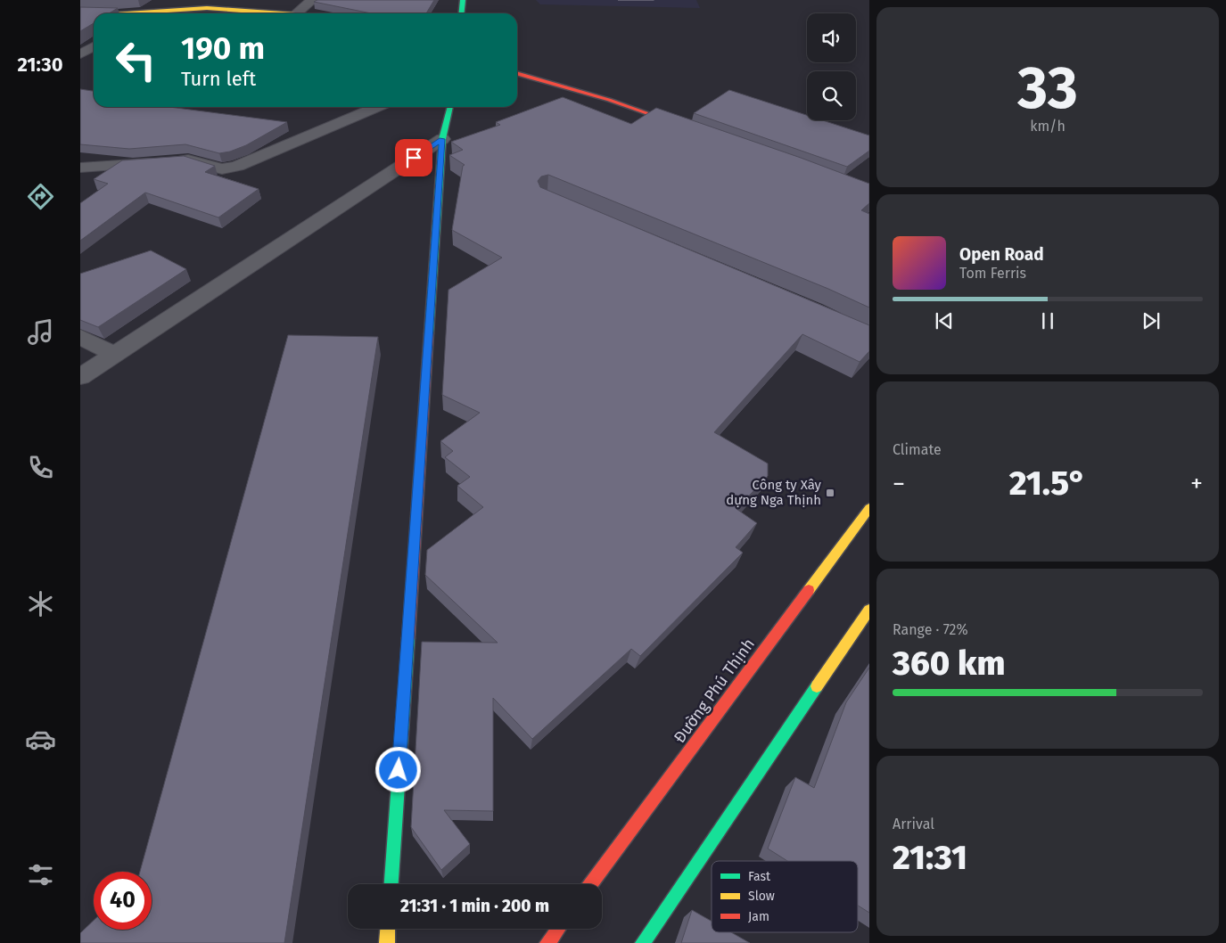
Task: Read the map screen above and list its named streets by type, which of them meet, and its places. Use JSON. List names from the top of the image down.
{
  "streets": {
    "main road": ["Đường Phú Thịnh"]
  },
  "places": {
    "transit": ["Công ty Xây dựng Nga Thịnh"]
  },
  "legend": ["Fast", "Slow", "Jam"],
  "page": {
    "tabs": "21:30",
    "tile": [
      ["33", "km/h"],
      "Climate",
      ["Range · 72%", "360 km"],
      ["Arrival", "21:31"]
    ],
    "turn": ["190 m", "Turn left"],
    "song": ["Open Road", "Tom Ferris"],
    "heat": ["−", "21.5°", "+"],
    "limit": "40",
    "trip": "21:31 · 1 min · 200 m"
  }
}
